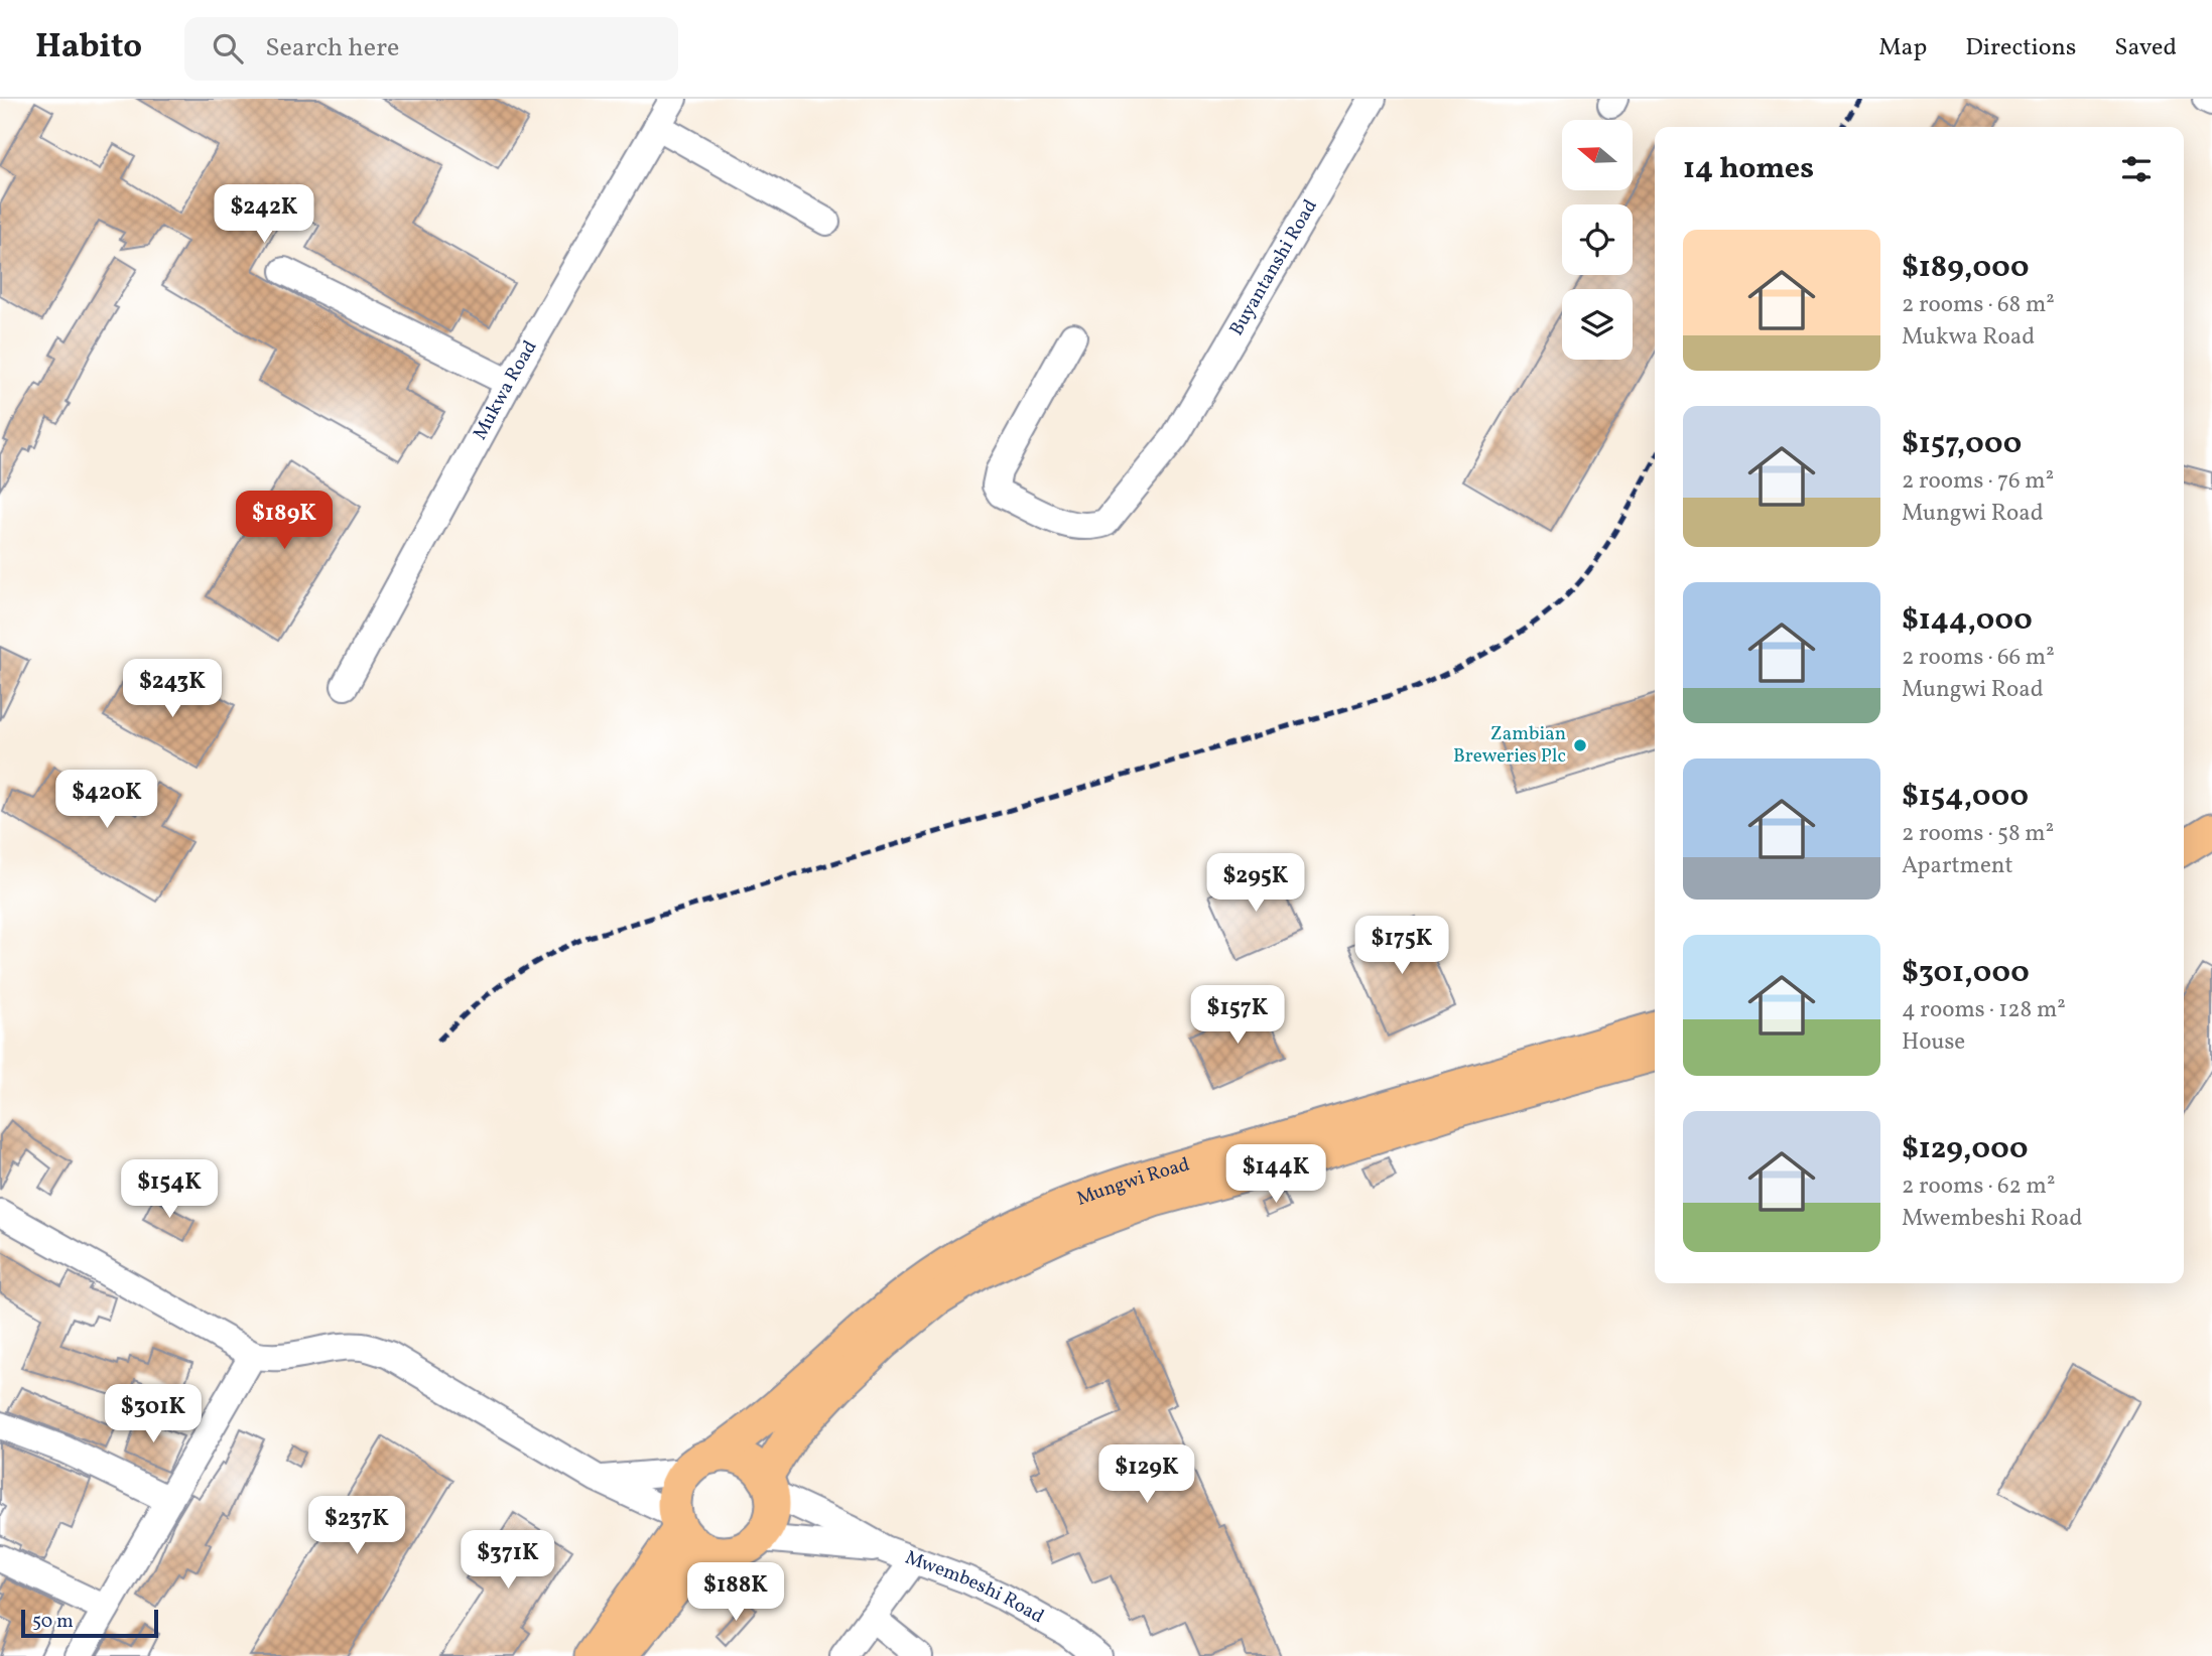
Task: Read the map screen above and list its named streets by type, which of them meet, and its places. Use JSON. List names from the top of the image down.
{
  "streets": {
    "main road": ["Mungwi Road"],
    "street": ["Buyantanshi Road", "Mukwa Road", "Mwembeshi Road"]
  },
  "places": ["Zambian Breweries Plc"],
  "scale_bar": "50 m",
  "north": "left",
  "page": {
    "header": "Habito",
    "search": "Search here",
    "nav": ["Map", "Directions", "Saved"],
    "heading": "14 homes",
    "price": [
      "$242K",
      "$189K",
      "$243K",
      "$420K",
      "$295K",
      "$175K",
      "$157K",
      "$144K",
      "$154K",
      "$301K",
      "$129K",
      "$237K",
      "$371K",
      "$188K"
    ],
    "list": [
      {
        "name": "$189,000",
        "note": "2 rooms · 68 m² · Mukwa Road"
      },
      {
        "name": "$157,000",
        "note": "2 rooms · 76 m² · Mungwi Road"
      },
      {
        "name": "$144,000",
        "note": "2 rooms · 66 m² · Mungwi Road"
      },
      {
        "name": "$154,000",
        "note": "2 rooms · 58 m² · Apartment"
      },
      {
        "name": "$301,000",
        "note": "4 rooms · 128 m² · House"
      },
      {
        "name": "$129,000",
        "note": "2 rooms · 62 m² · Mwembeshi Road"
      }
    ],
    "scale": "50 m"
  }
}
